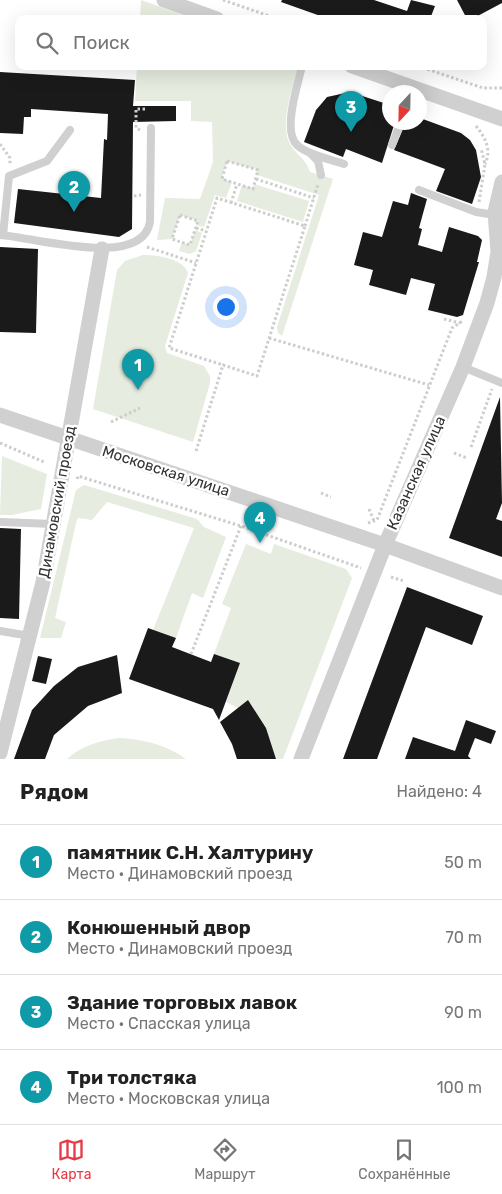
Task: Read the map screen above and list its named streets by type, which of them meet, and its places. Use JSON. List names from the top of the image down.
{
  "streets": {
    "street": ["Московская улица", "Казанская улица", "Динамовский проезд"]
  },
  "crossings": [
    ["Московская улица", "Казанская улица"],
    ["Московская улица", "Динамовский проезд"]
  ],
  "north": "bottom",
  "page": {
    "search": "Поиск",
    "pins": [
      "3",
      "2",
      "1",
      "4"
    ],
    "heading": ["Рядом", "Найдено: 4"],
    "list": [
      {
        "mark": "1",
        "name": "памятник С.Н. Халтурину",
        "note": "Место · Динамовский проезд",
        "value": "50 m"
      },
      {
        "mark": "2",
        "name": "Конюшенный двор",
        "note": "Место · Динамовский проезд",
        "value": "70 m"
      },
      {
        "mark": "3",
        "name": "Здание торговых лавок",
        "note": "Место · Спасская улица",
        "value": "90 m"
      },
      {
        "mark": "4",
        "name": "Три толстяка",
        "note": "Место · Московская улица",
        "value": "100 m"
      }
    ],
    "nav": ["Карта", "Маршрут", "Сохранённые"]
  }
}
